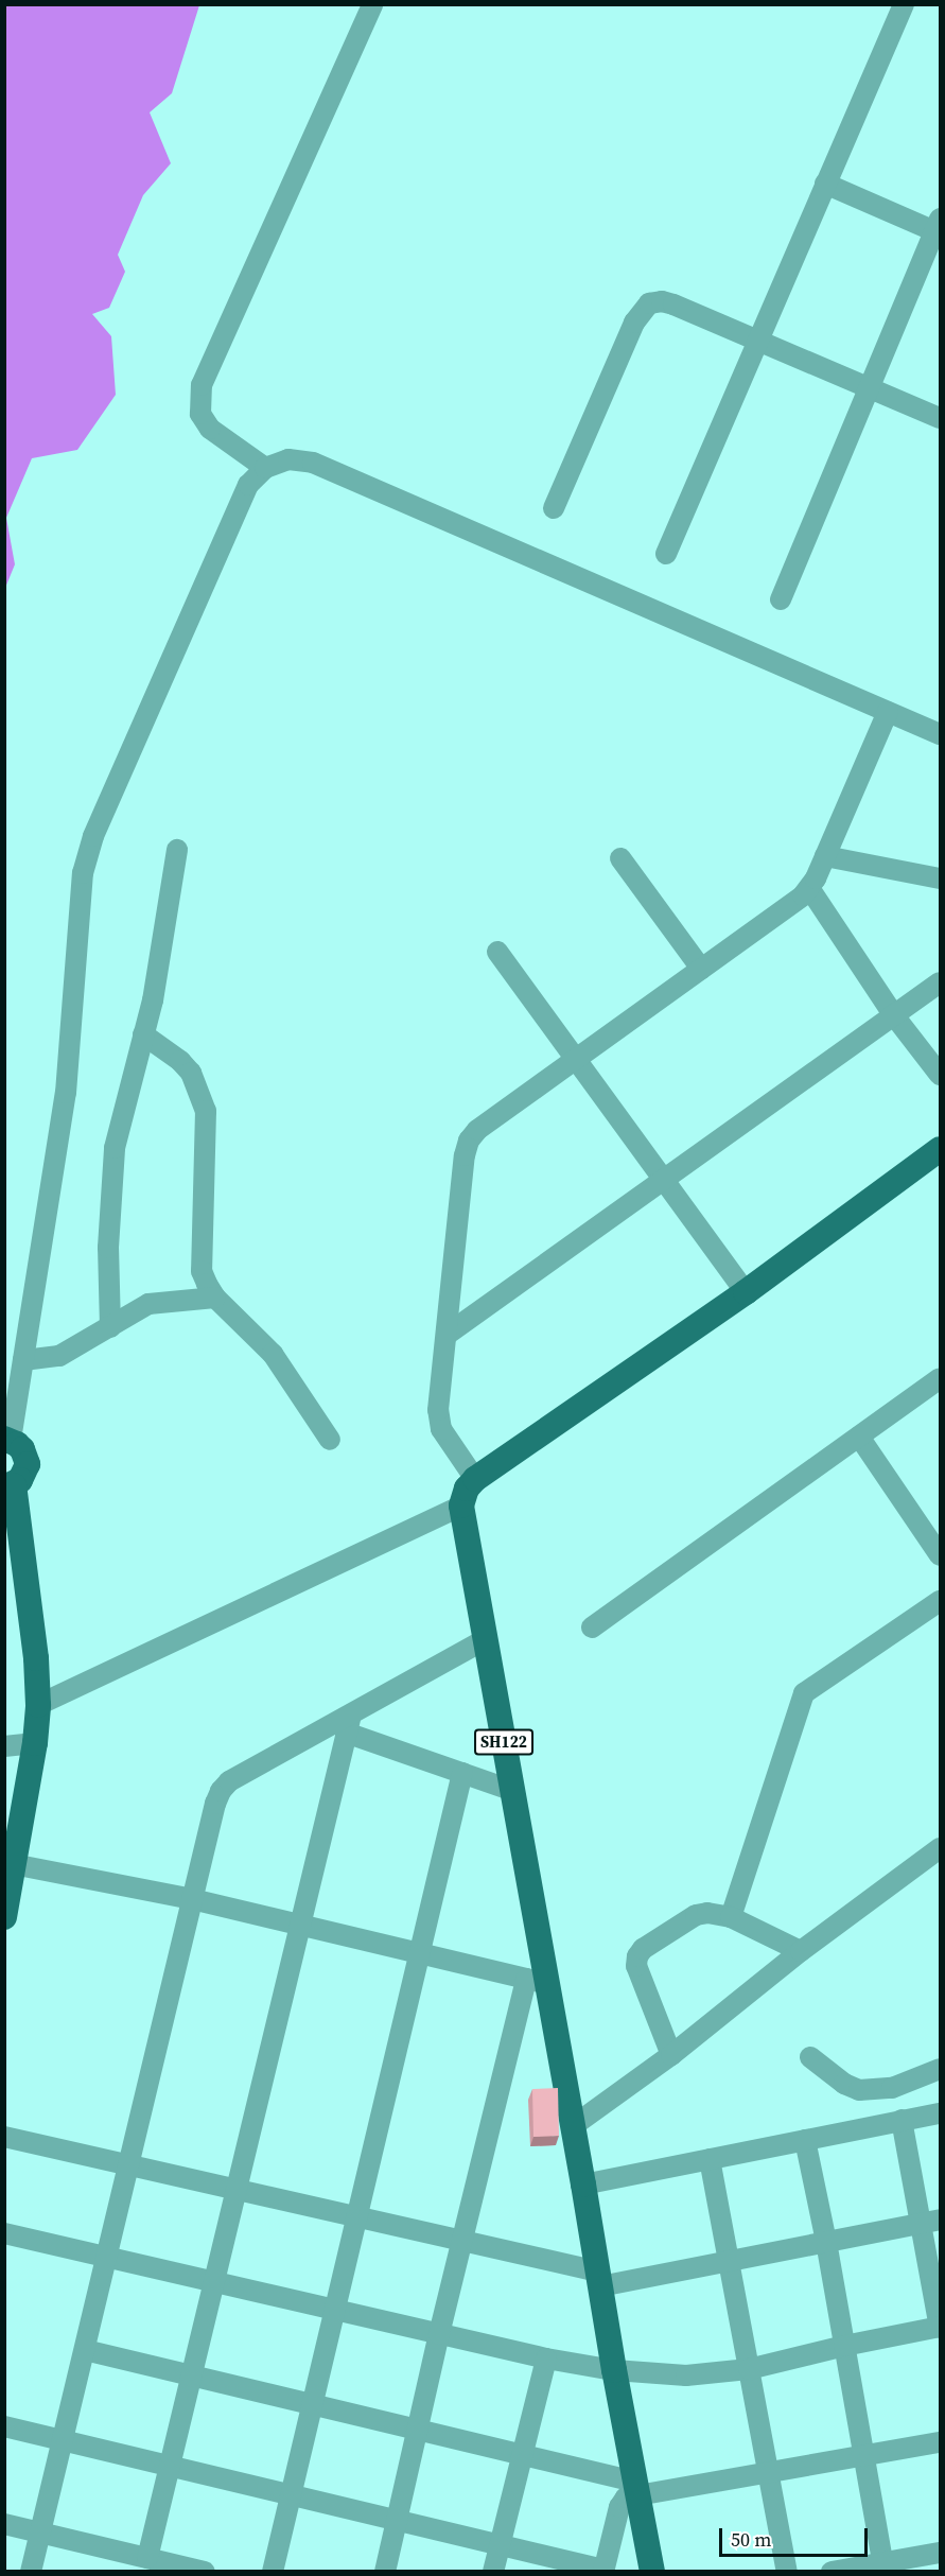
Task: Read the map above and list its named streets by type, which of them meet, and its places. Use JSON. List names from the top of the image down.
{
  "streets": {
    "main road": ["SH122"]
  },
  "scale_bar": "50 m"
}
